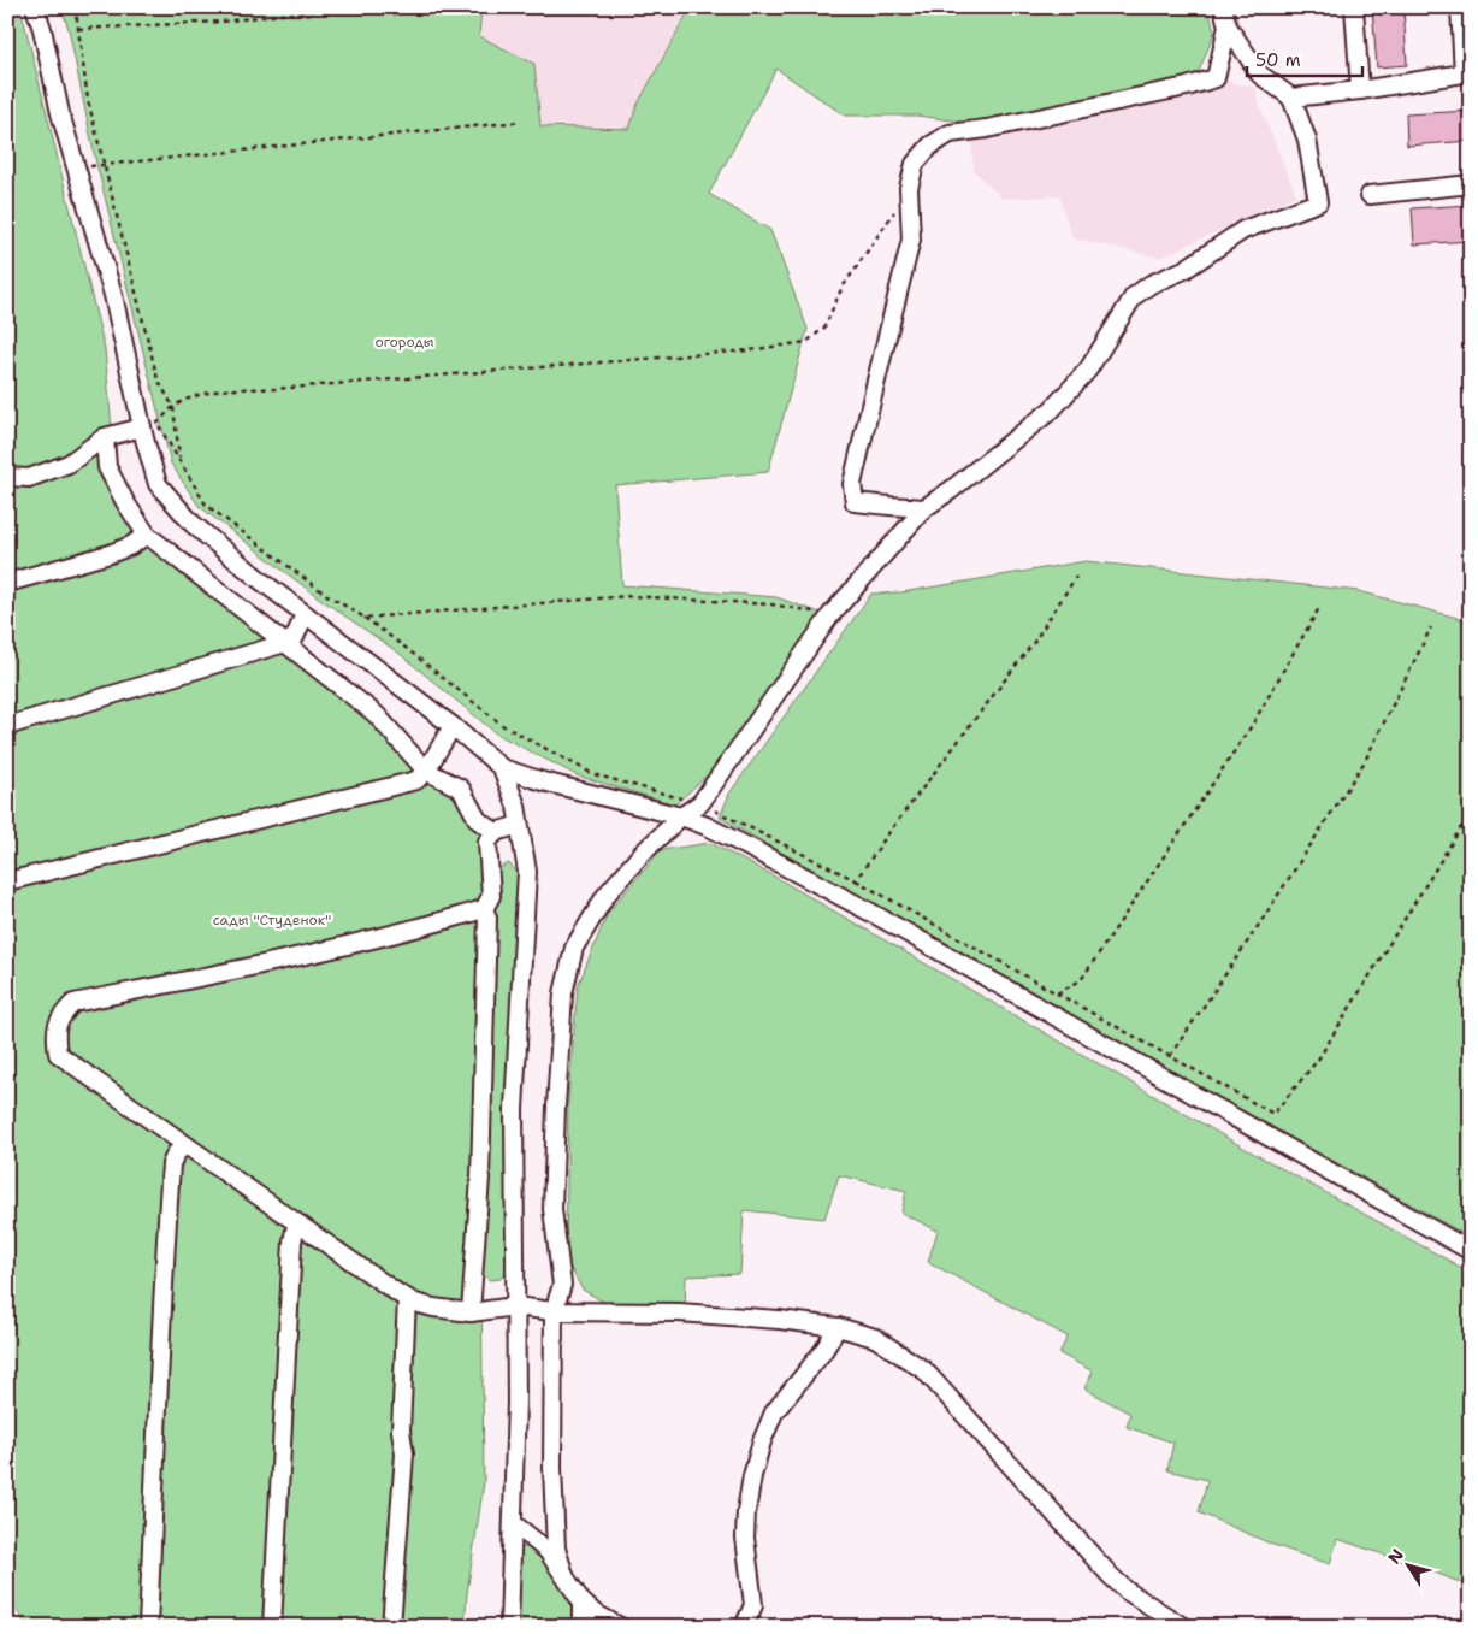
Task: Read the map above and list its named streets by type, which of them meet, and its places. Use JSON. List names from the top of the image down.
{
  "parks": ["огороды", "сады \"Студенок\""],
  "scale_bar": "50 m",
  "north": "top left"
}
